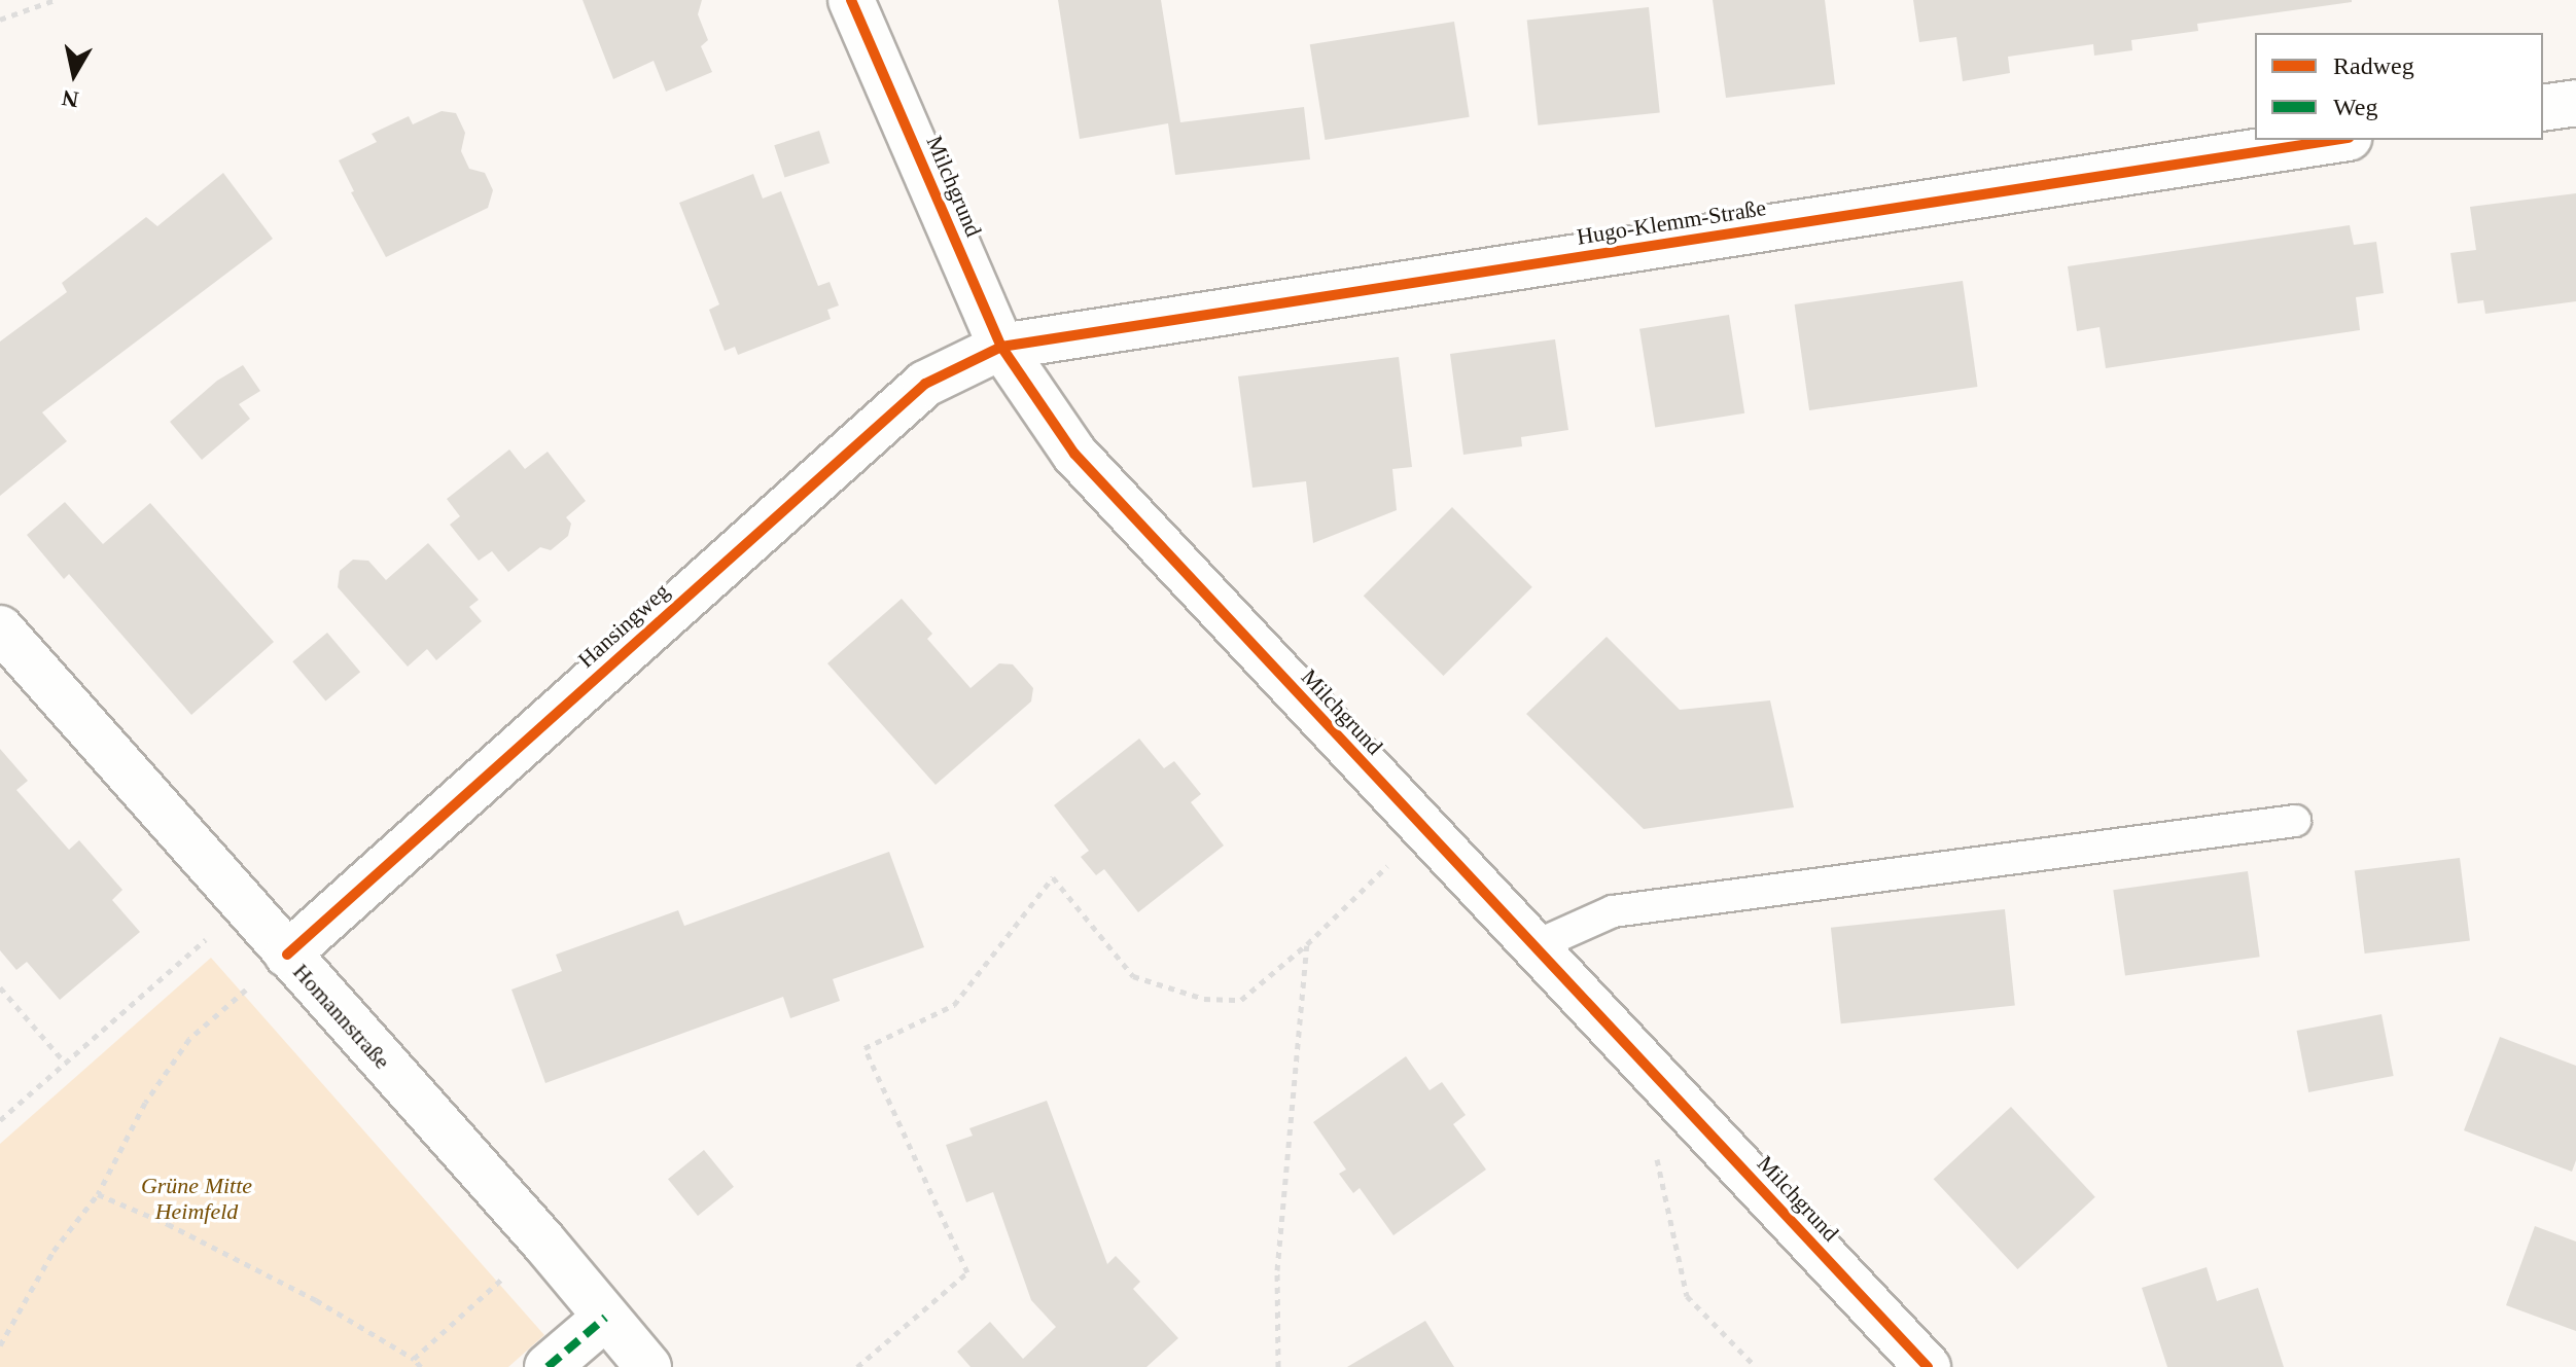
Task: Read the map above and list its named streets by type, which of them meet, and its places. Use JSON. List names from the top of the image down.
{
  "streets": {
    "street": [
      "Milchgrund",
      "Hugo-Klemm-Straße",
      "Hansingweg",
      "Homannstraße"
    ]
  },
  "crossings": [
    ["Milchgrund", "Hugo-Klemm-Straße"],
    ["Milchgrund", "Hansingweg"],
    ["Hugo-Klemm-Straße", "Hansingweg"],
    ["Hansingweg", "Homannstraße"]
  ],
  "parks": ["Grüne Mitte Heimfeld"],
  "legend": ["Radweg", "Weg"],
  "north": "bottom"
}
